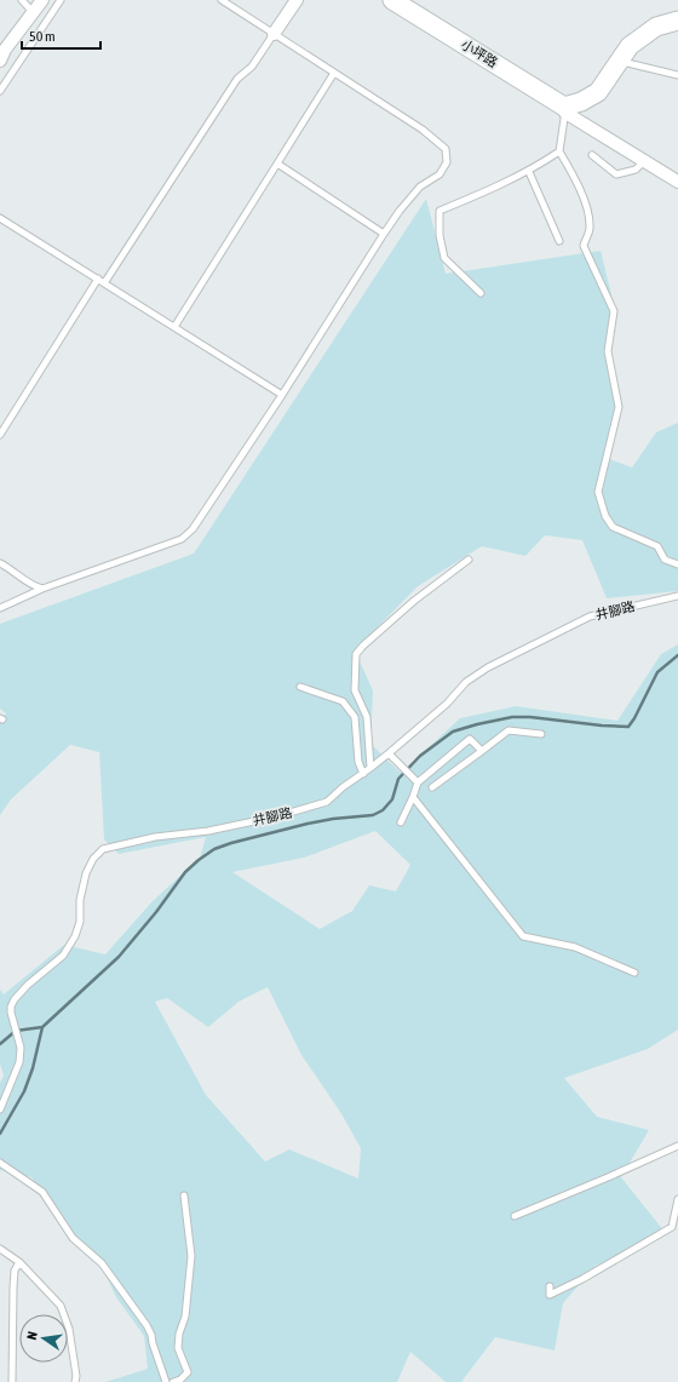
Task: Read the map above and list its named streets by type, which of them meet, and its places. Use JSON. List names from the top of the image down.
{
  "streets": {
    "street": ["小坪路"],
    "lane": ["井腳路"]
  },
  "scale_bar": "50 m",
  "north": "left"
}
